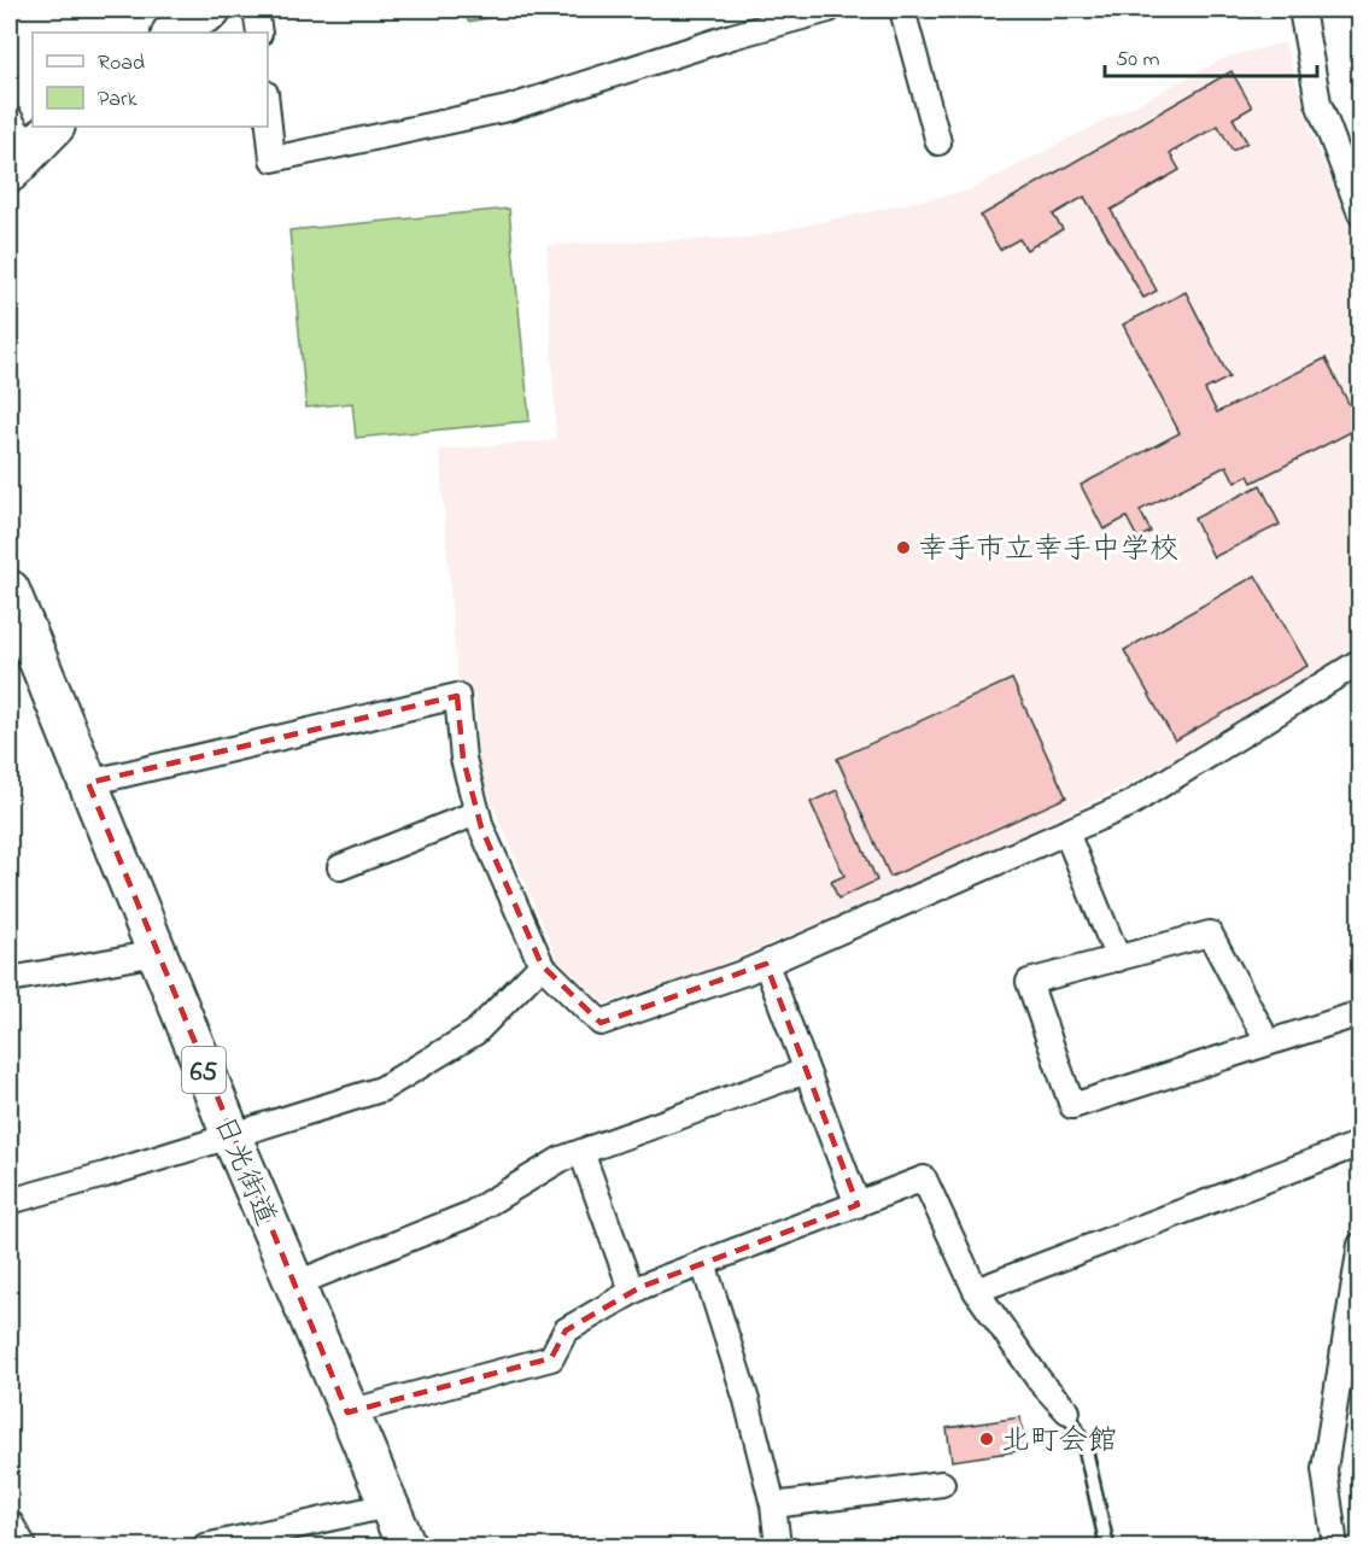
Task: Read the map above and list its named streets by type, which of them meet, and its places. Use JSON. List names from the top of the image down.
{
  "streets": {
    "main road": ["65", "日光街道"]
  },
  "places": ["幸手市立幸手中学校", "北町会館"],
  "legend": ["Road", "Park"],
  "scale_bar": "50 m"
}
